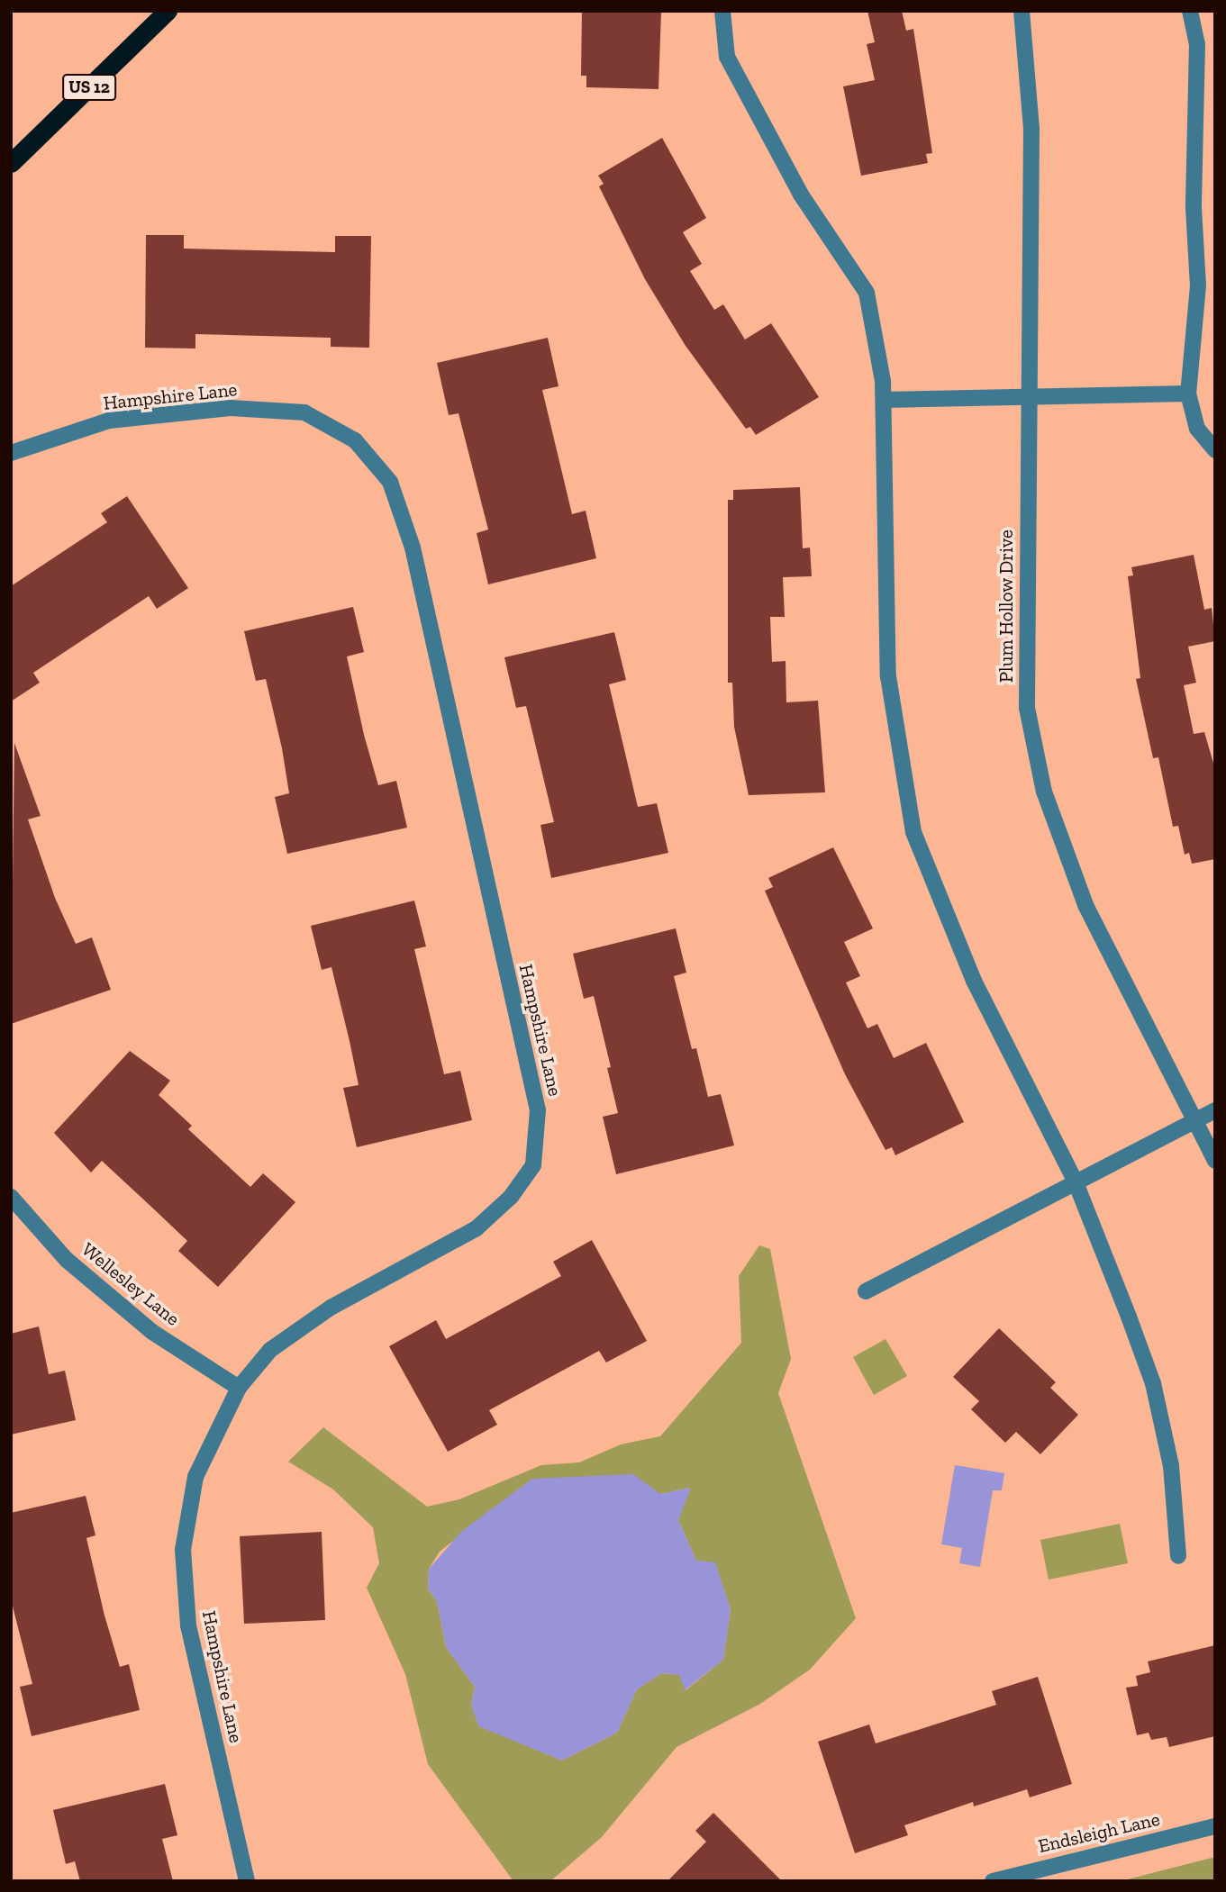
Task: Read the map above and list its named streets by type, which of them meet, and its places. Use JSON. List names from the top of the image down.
{
  "streets": {
    "highway": ["US 12"],
    "street": [
      "Hampshire Lane",
      "Plum Hollow Drive",
      "Wellesley Lane",
      "Endsleigh Lane"
    ]
  },
  "crossings": [
    ["Hampshire Lane", "Wellesley Lane"]
  ]
}
